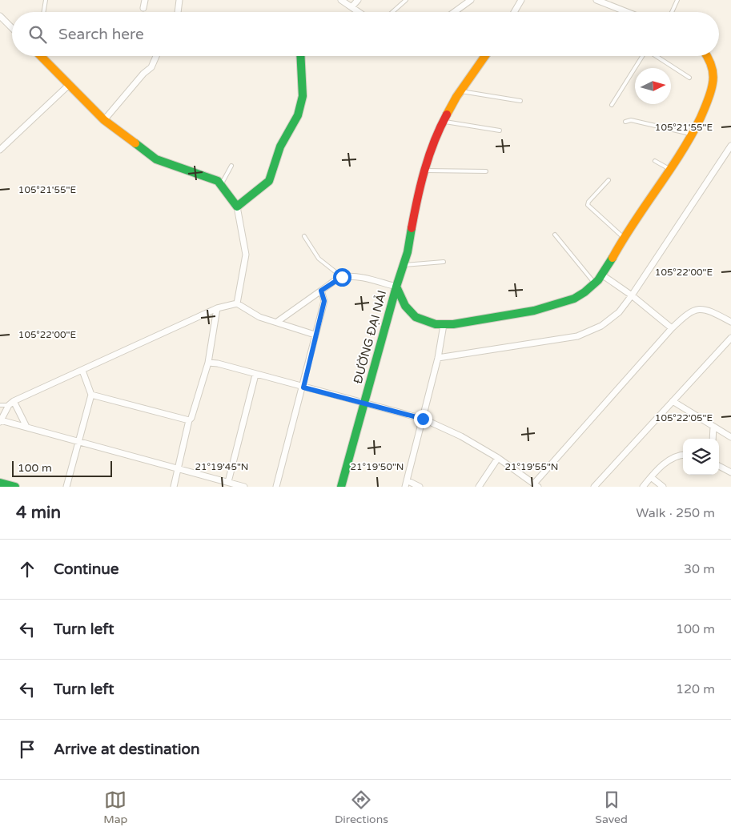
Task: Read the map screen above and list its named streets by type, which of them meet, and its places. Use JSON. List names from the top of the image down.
{
  "streets": {
    "street": ["ĐƯỜNG ĐẠI NẢI"]
  },
  "scale_bar": "100 m",
  "north": "right",
  "page": {
    "search": "Search here",
    "scale": "100 m",
    "heading": ["4 min", "Walk · 250 m"],
    "list": [
      ["Continue", "30 m"],
      ["Turn left", "100 m"],
      ["Turn left", "120 m"],
      "Arrive at destination"
    ],
    "nav": ["Map", "Directions", "Saved"]
  },
  "coordinates": [
    "105°21'55\"E",
    "105°22'00\"E",
    "105°22'05\"E",
    "21°19'45\"N",
    "21°19'50\"N",
    "21°19'55\"N"
  ]
}
